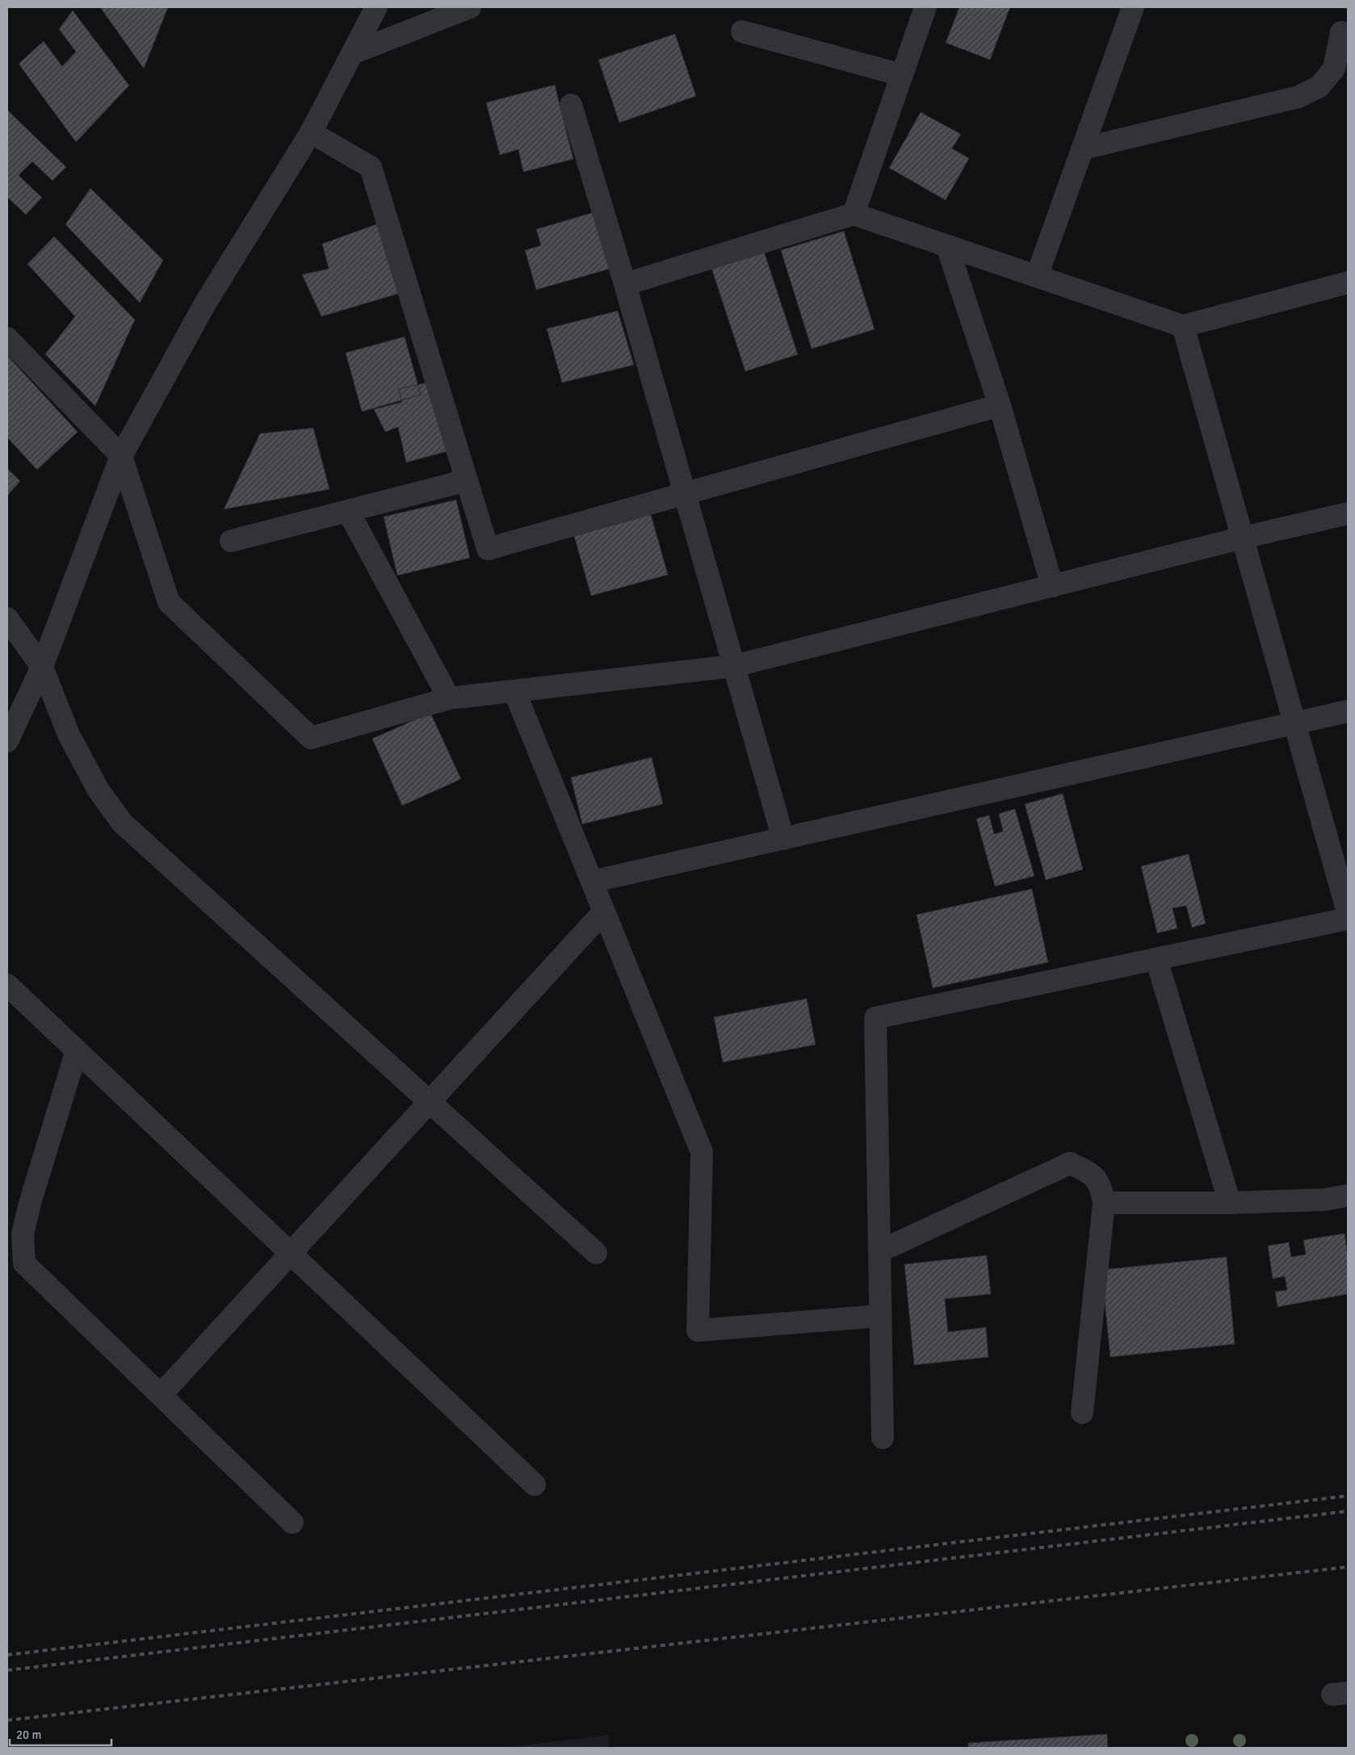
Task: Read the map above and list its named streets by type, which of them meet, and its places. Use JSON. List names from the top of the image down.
{
  "scale_bar": "20 m"
}
